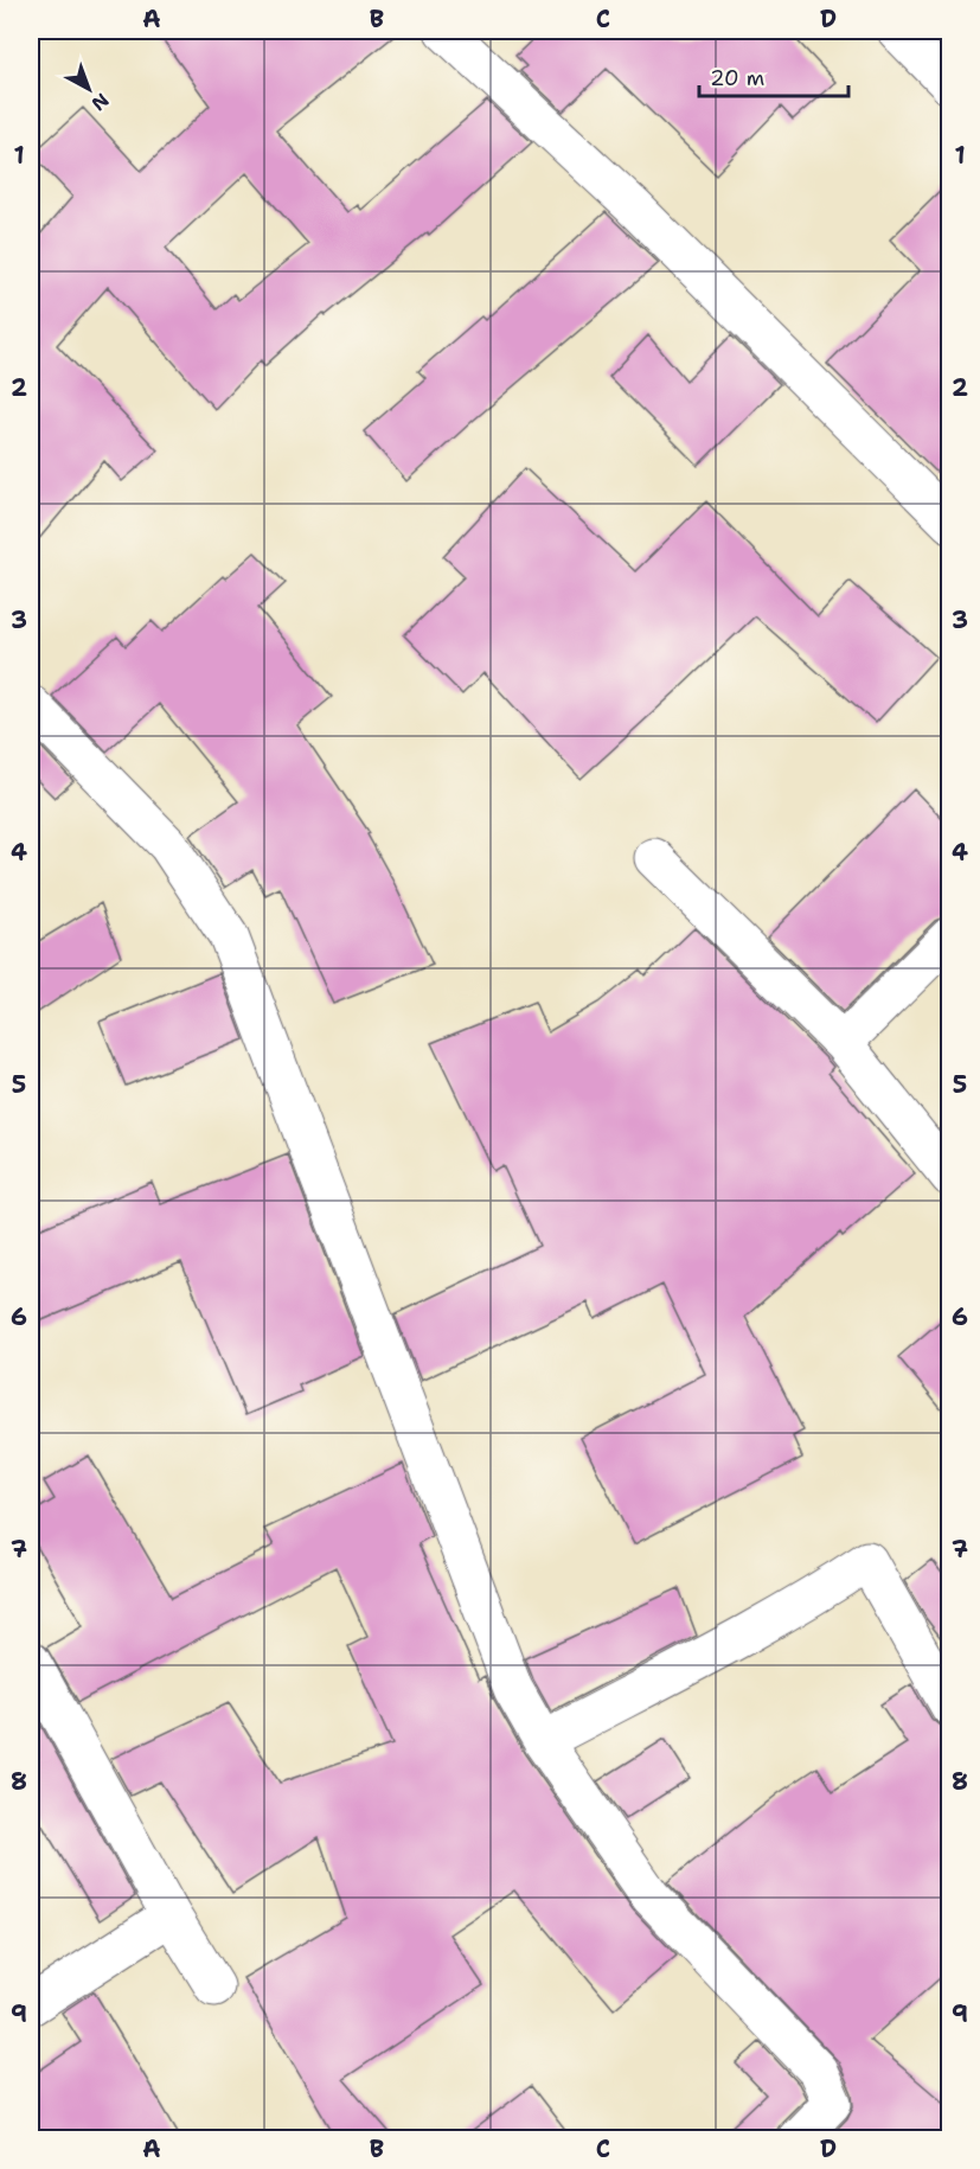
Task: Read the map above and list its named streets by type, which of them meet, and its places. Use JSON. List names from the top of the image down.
{
  "scale_bar": "20 m",
  "north": "bottom right",
  "grid": {
    "columns": [
      "A",
      "B",
      "C",
      "D"
    ],
    "rows": [
      "1",
      "2",
      "3",
      "4",
      "5",
      "6",
      "7",
      "8",
      "9"
    ]
  }
}
